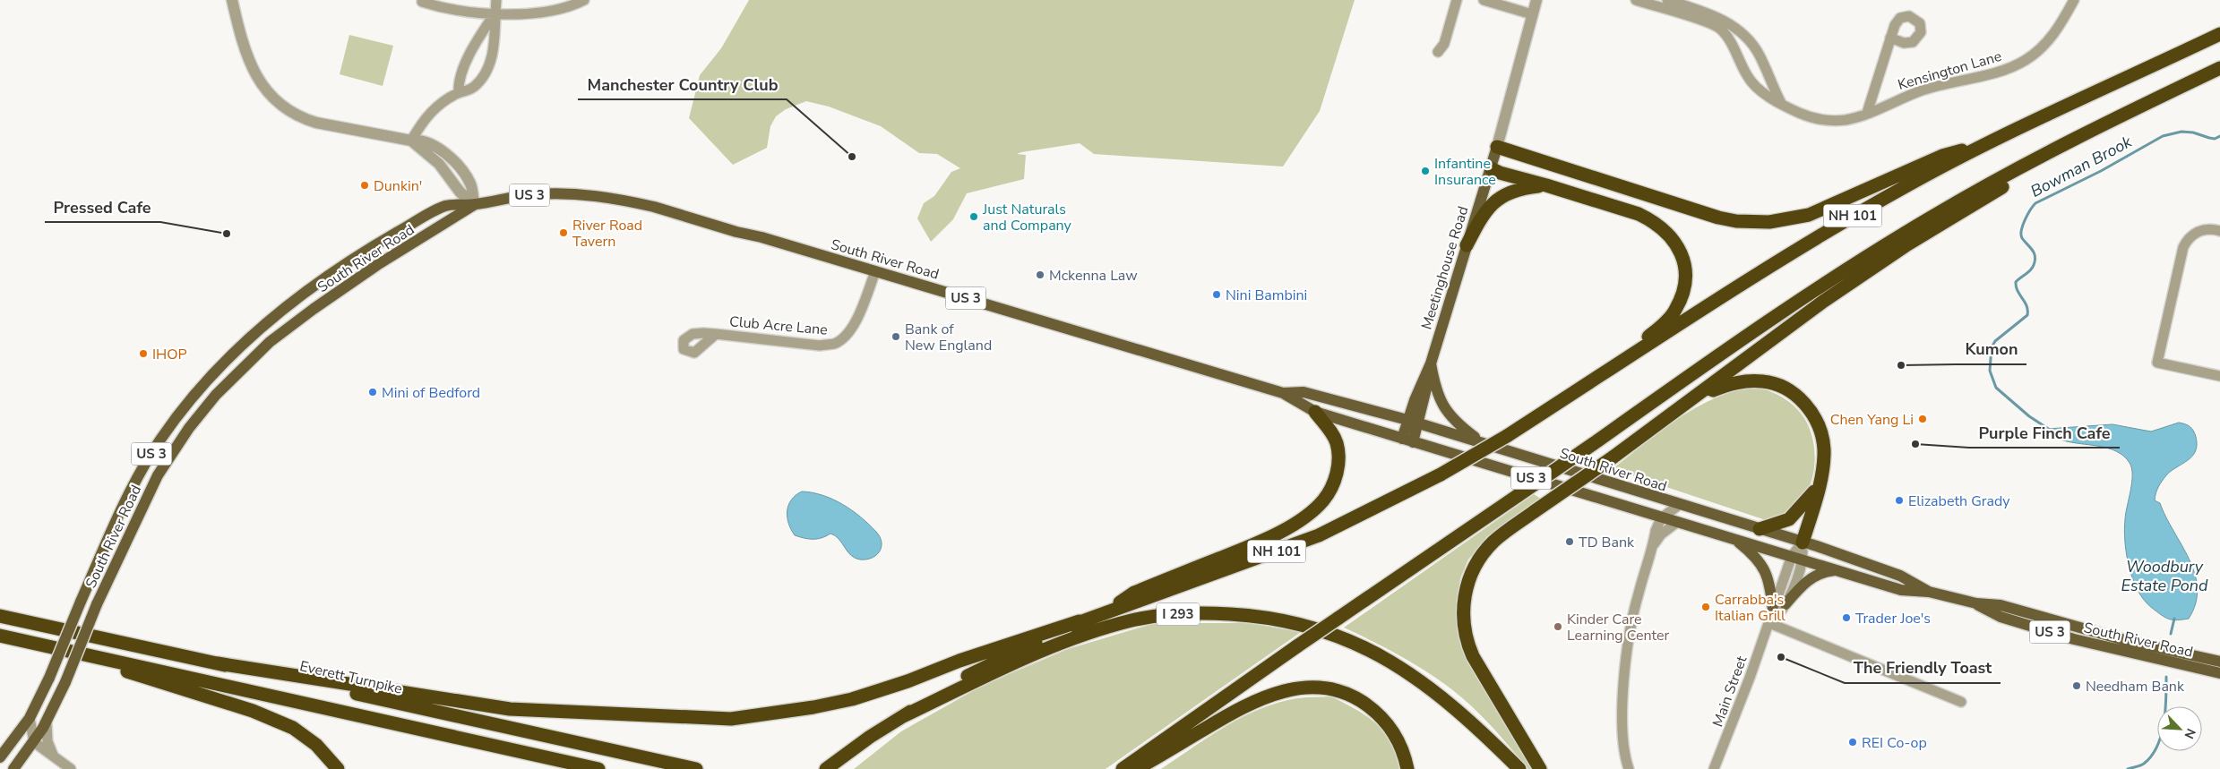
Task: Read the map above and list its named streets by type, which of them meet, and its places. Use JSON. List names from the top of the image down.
{
  "streets": {
    "highway": ["NH 101", "I 293", "Everett Turnpike"],
    "main road": ["US 3", "South River Road", "Meetinghouse Road"],
    "street": ["Kensington Lane", "Club Acre Lane", "Main Street"]
  },
  "crossings": [
    ["US 3", "South River Road"],
    ["NH 101", "I 293"],
    ["South River Road", "Meetinghouse Road"],
    ["South River Road", "Club Acre Lane"],
    ["South River Road", "Main Street"]
  ],
  "water": ["Bowman Brook", "Woodbury Estate Pond"],
  "places": [
    "Manchester Country Club",
    "Infantine Insurance",
    "Dunkin'",
    "Just Naturals and Company",
    "River Road Tavern",
    "Pressed Cafe",
    "Mckenna Law",
    "Nini Bambini",
    "Bank of New England",
    "IHOP",
    "Kumon",
    "Mini of Bedford",
    "Chen Yang Li",
    "Purple Finch Cafe",
    "Elizabeth Grady",
    "TD Bank",
    "Carrabba's Italian Grill",
    "Trader Joe's",
    "Kinder Care Learning Center",
    "The Friendly Toast",
    "Needham Bank",
    "REI Co-op"
  ],
  "north": "bottom right"
}
